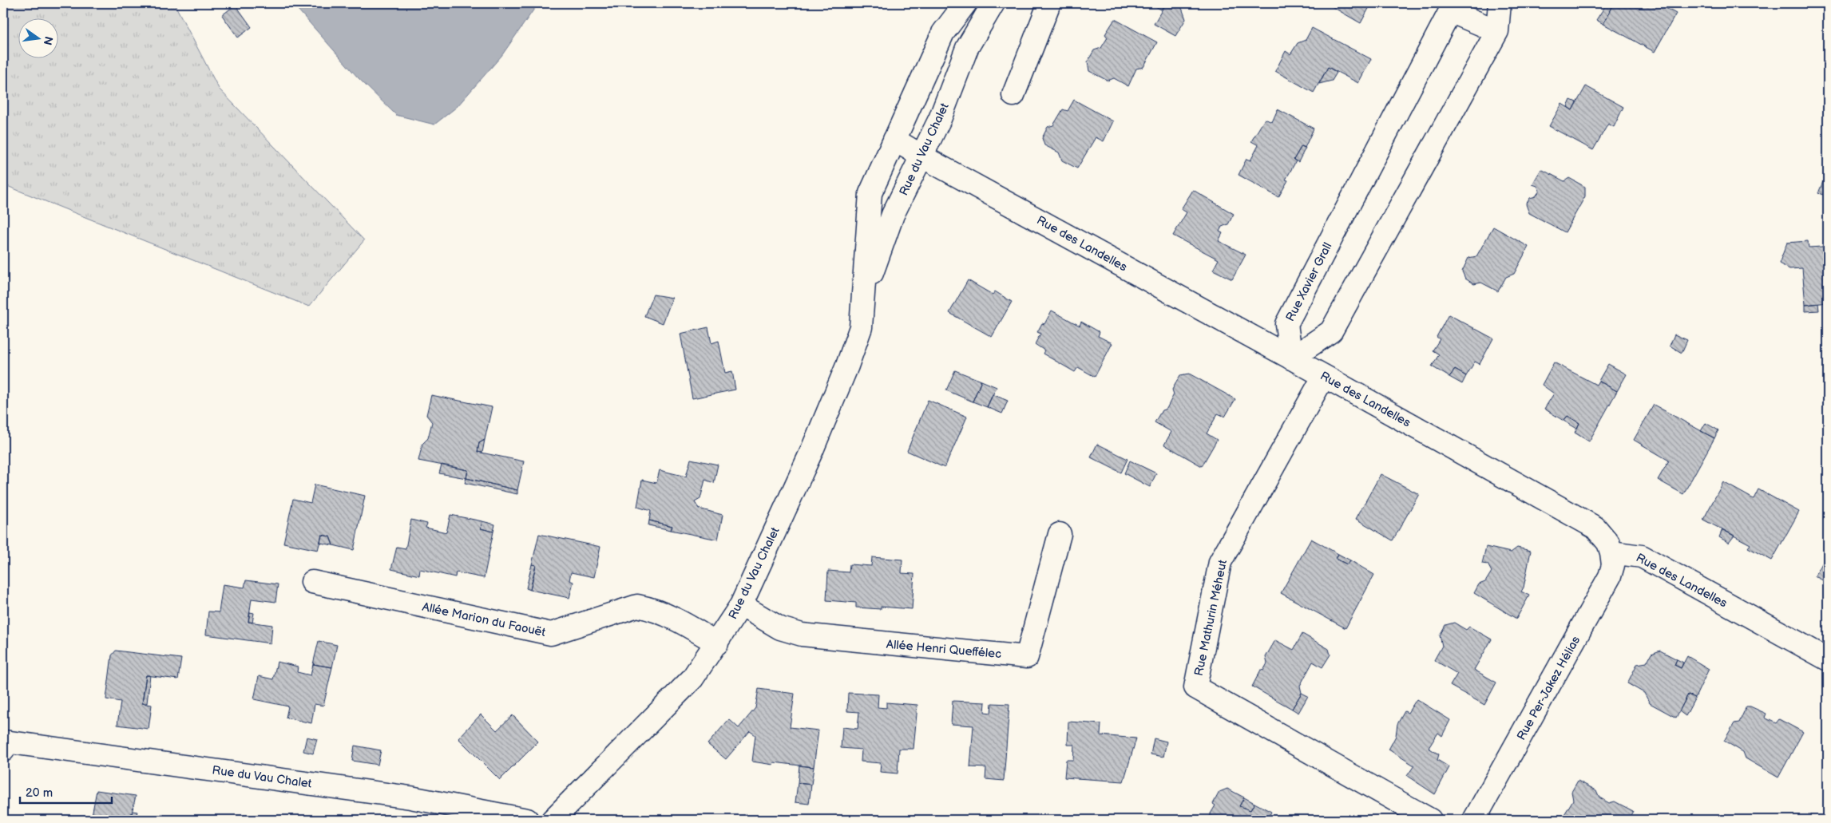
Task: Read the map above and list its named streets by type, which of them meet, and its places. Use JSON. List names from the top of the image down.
{
  "streets": {
    "street": [
      "Rue du Vau Chalet",
      "Rue des Landelles",
      "Rue Xavier Grall",
      "Rue Mathurin Méheut",
      "Allée Marion du Faouët",
      "Allée Henri Queffélec",
      "Rue Per-Jakez Hélias"
    ]
  },
  "crossings": [
    ["Rue du Vau Chalet", "Rue des Landelles"],
    ["Rue du Vau Chalet", "Allée Marion du Faouët"],
    ["Rue du Vau Chalet", "Allée Henri Queffélec"],
    ["Rue des Landelles", "Rue Xavier Grall"],
    ["Rue des Landelles", "Rue Mathurin Méheut"],
    ["Rue des Landelles", "Rue Per-Jakez Hélias"]
  ],
  "scale_bar": "20 m",
  "north": "right"
}
